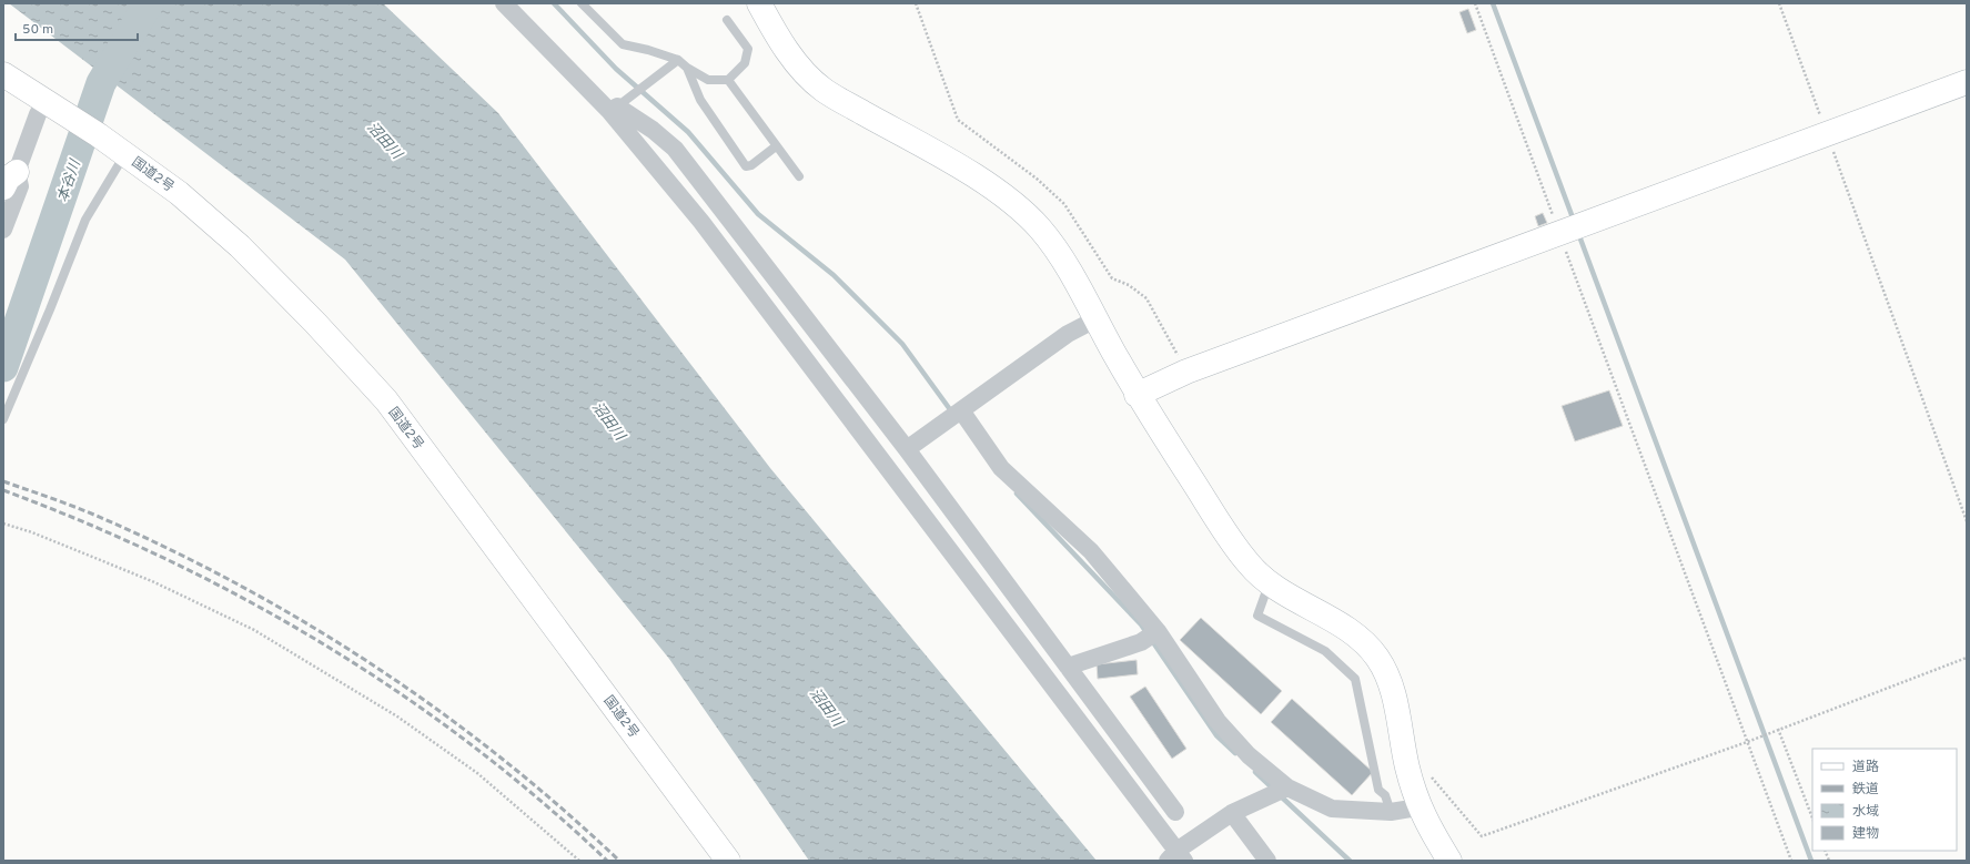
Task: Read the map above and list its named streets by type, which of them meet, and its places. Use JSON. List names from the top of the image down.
{
  "streets": {
    "main road": ["国道2号"]
  },
  "water": ["沼田川", "本谷川"],
  "legend": [
    "道路",
    "鉄道",
    "水域",
    "建物"
  ],
  "scale_bar": "50 m"
}
